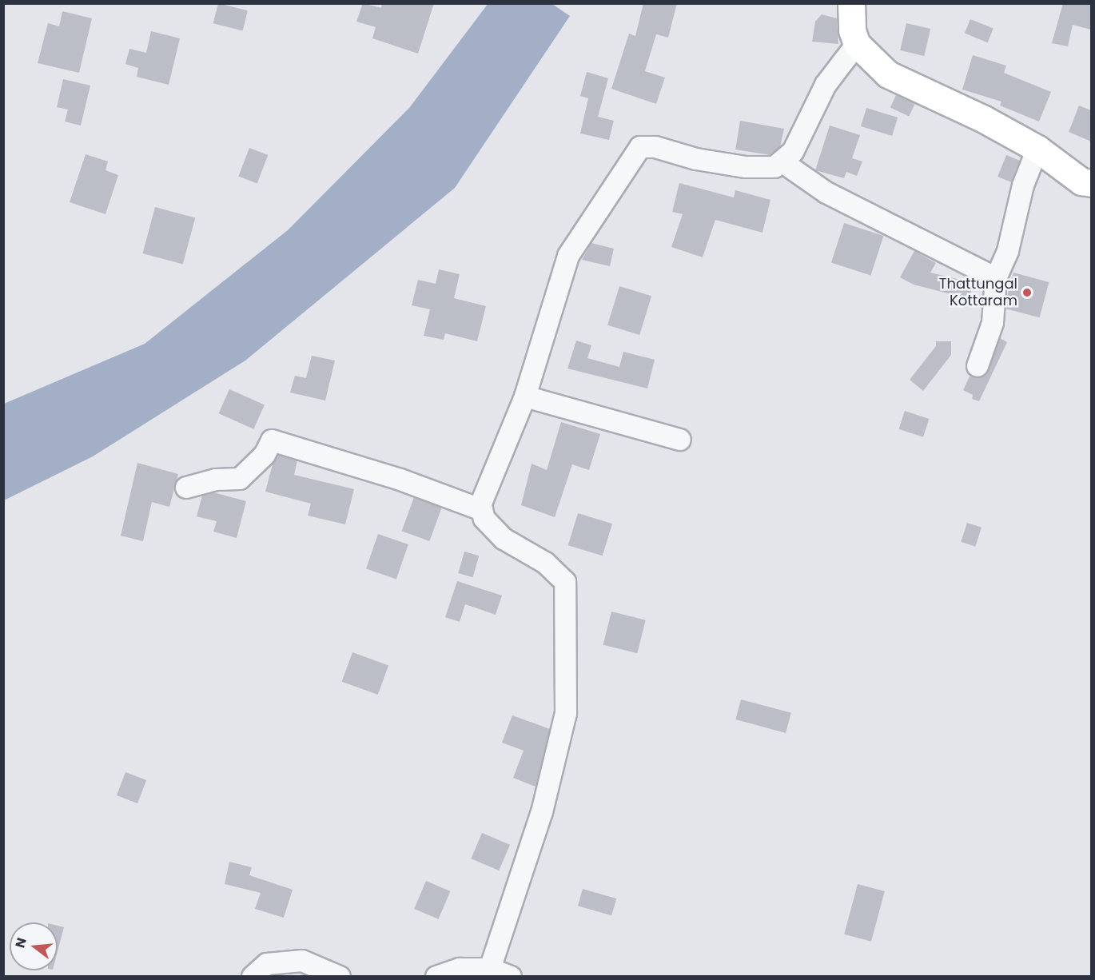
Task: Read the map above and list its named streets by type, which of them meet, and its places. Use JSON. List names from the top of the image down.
{
  "places": ["Thattungal Kottaram"],
  "north": "left"
}
